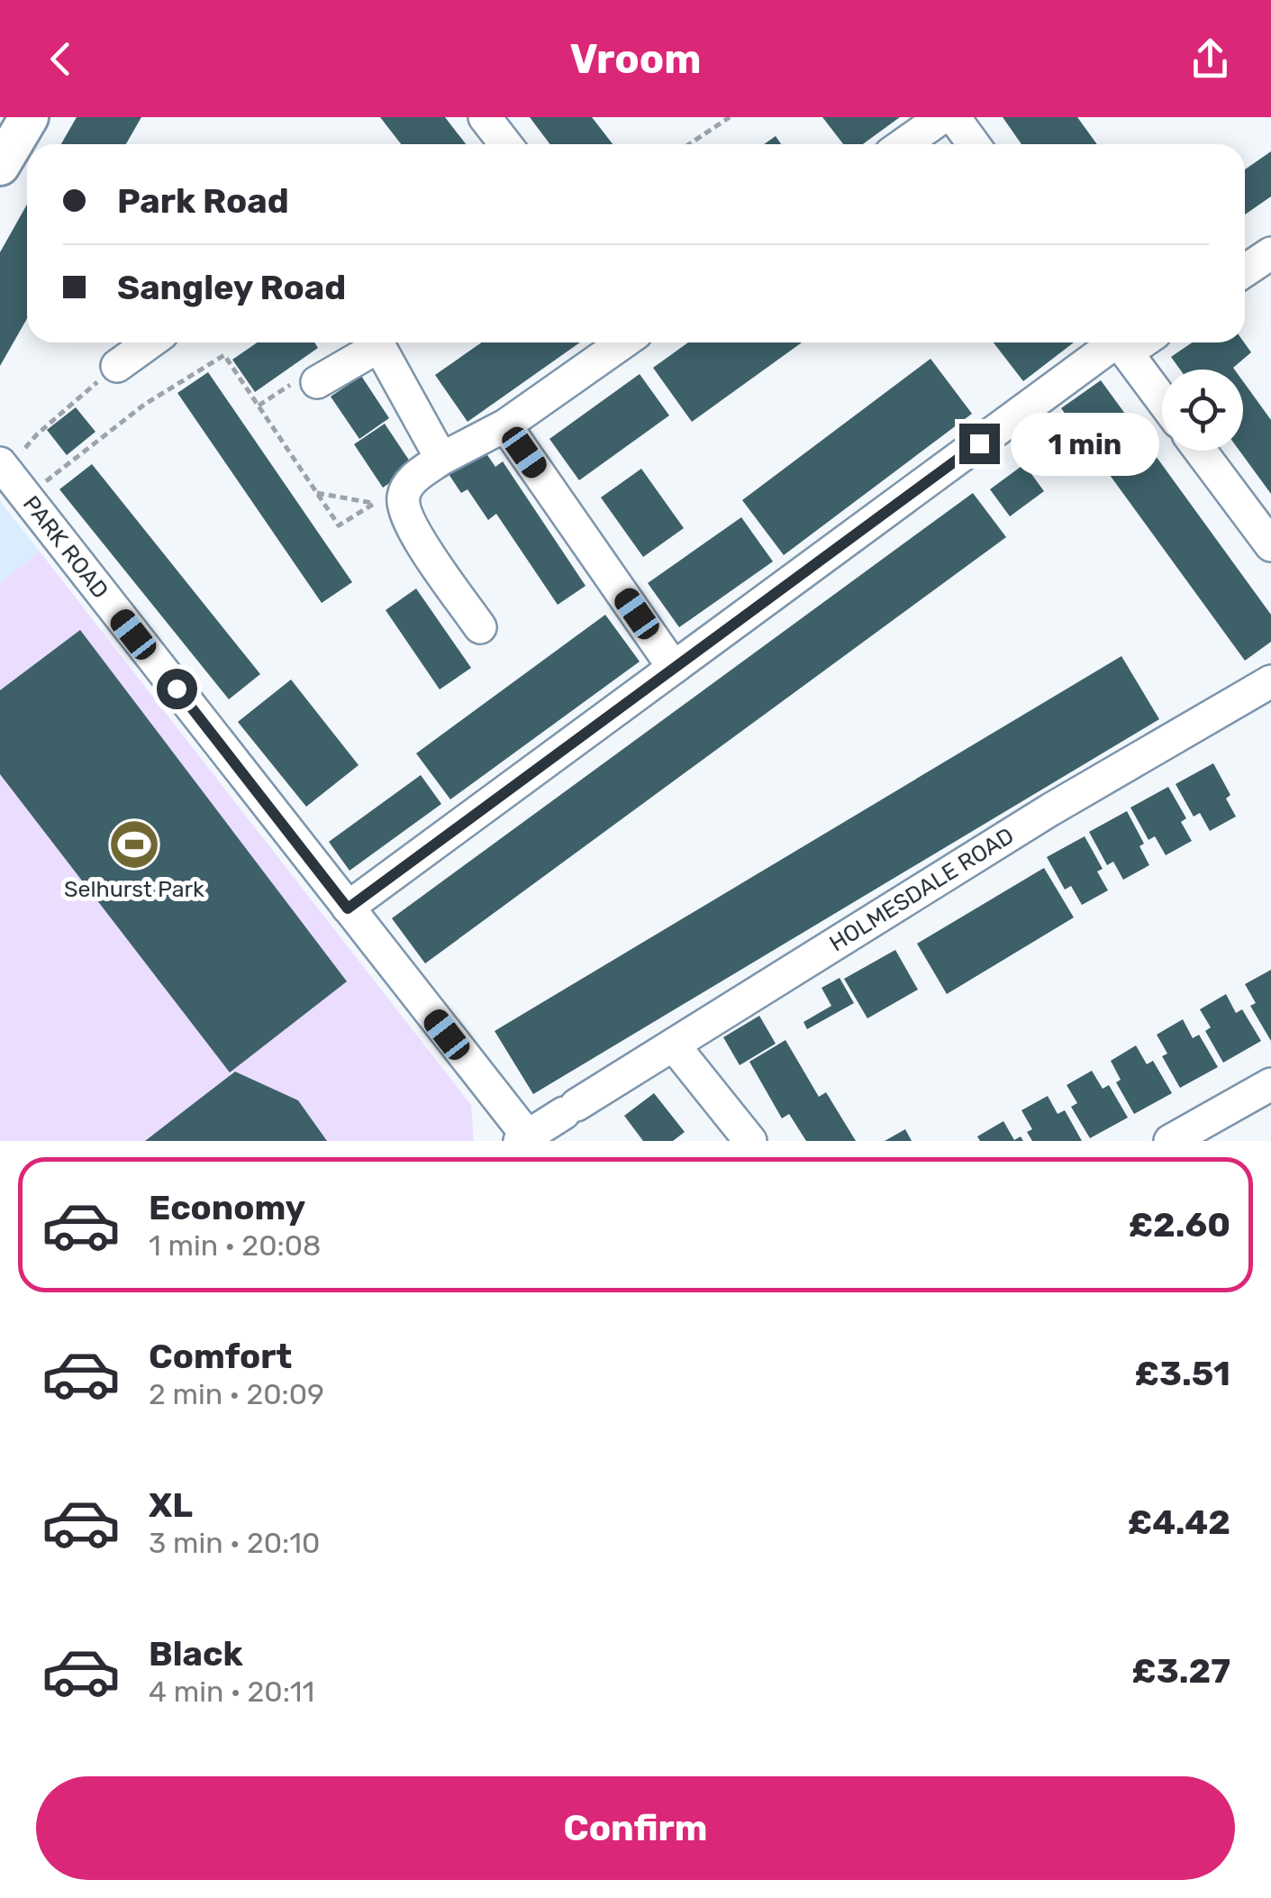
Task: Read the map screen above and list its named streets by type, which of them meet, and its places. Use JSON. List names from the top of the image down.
{
  "streets": {
    "street": ["PARK ROAD", "HOLMESDALE ROAD"]
  },
  "crossings": [
    ["PARK ROAD", "HOLMESDALE ROAD"]
  ],
  "places": {
    "sports": ["Selhurst Park"]
  },
  "page": {
    "header": "Vroom",
    "banner": ["Park Road", "Sangley Road"],
    "bubble": "1 min",
    "list": [
      {
        "name": "Economy",
        "note": "1 min · 20:08",
        "value": "£2.60"
      },
      {
        "name": "Comfort",
        "note": "2 min · 20:09",
        "value": "£3.51"
      },
      {
        "name": "XL",
        "note": "3 min · 20:10",
        "value": "£4.42"
      },
      {
        "name": "Black",
        "note": "4 min · 20:11",
        "value": "£3.27"
      }
    ],
    "buttons": "Confirm"
  }
}
